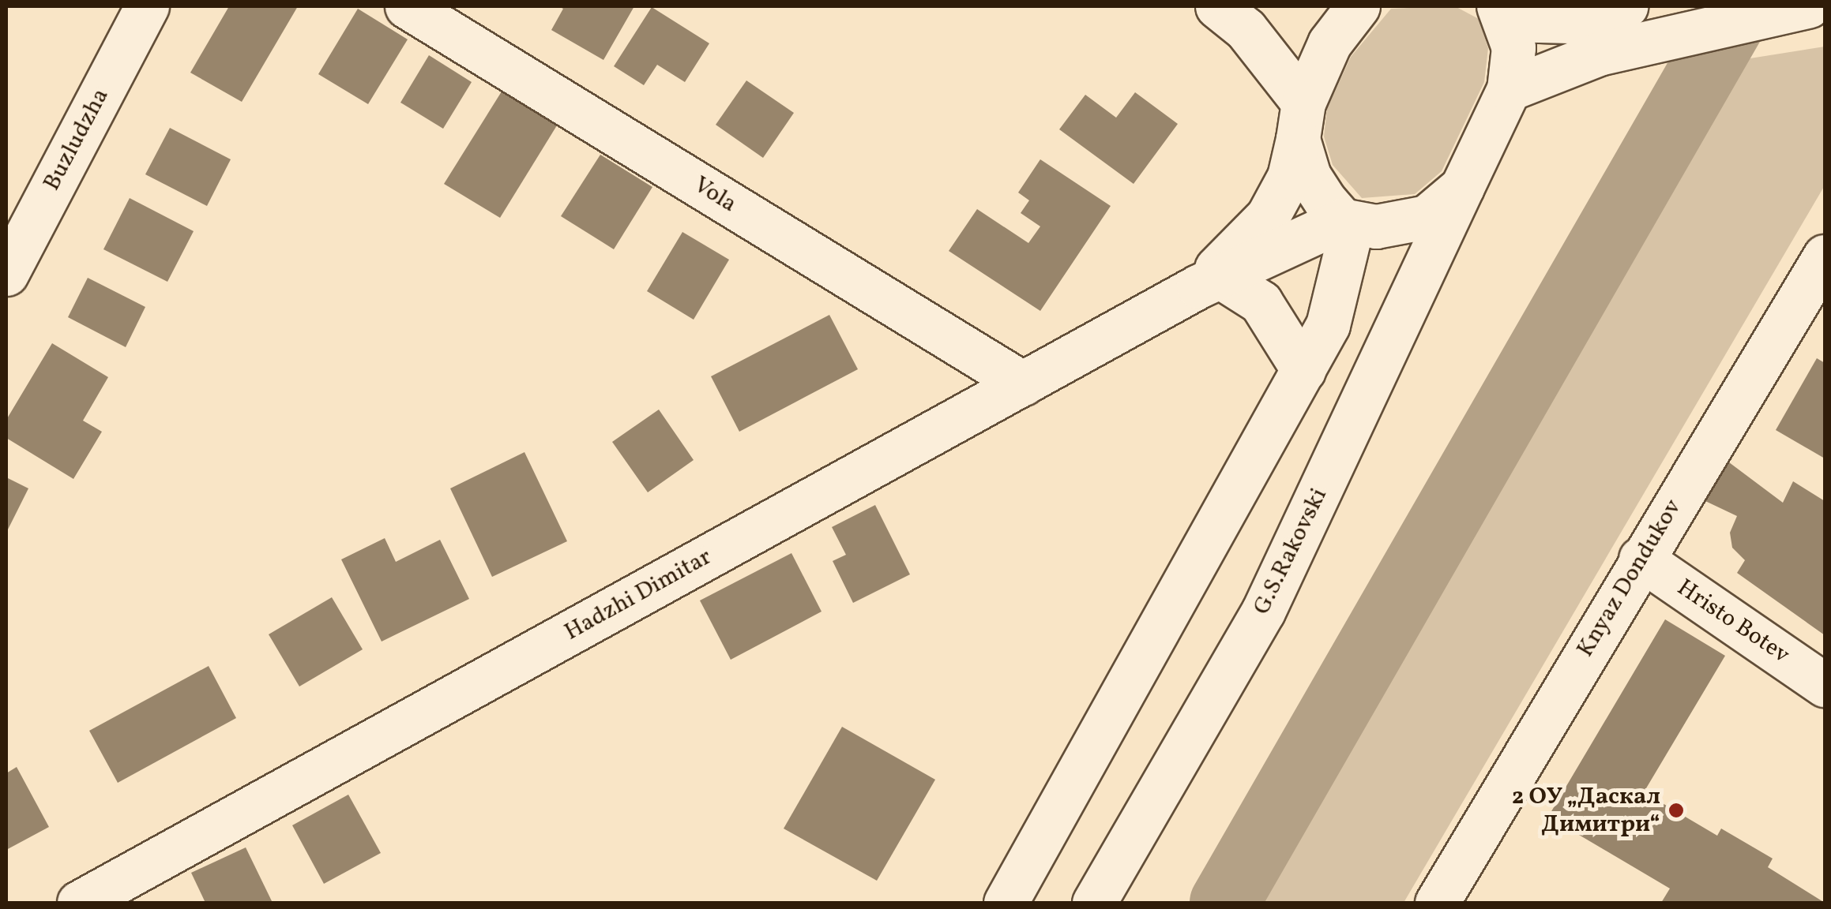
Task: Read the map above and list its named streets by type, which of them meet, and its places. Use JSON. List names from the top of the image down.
{
  "streets": {
    "street": [
      "Buzludzha",
      "Vola",
      "G.S.Rakovski",
      "Knyaz Dondukov",
      "Hadzhi Dimitar",
      "Hristo Botev"
    ]
  },
  "crossings": [
    ["Vola", "Hadzhi Dimitar"],
    ["Knyaz Dondukov", "Hristo Botev"]
  ],
  "places": ["2 ОУ „Даскал Димитри“"]
}
